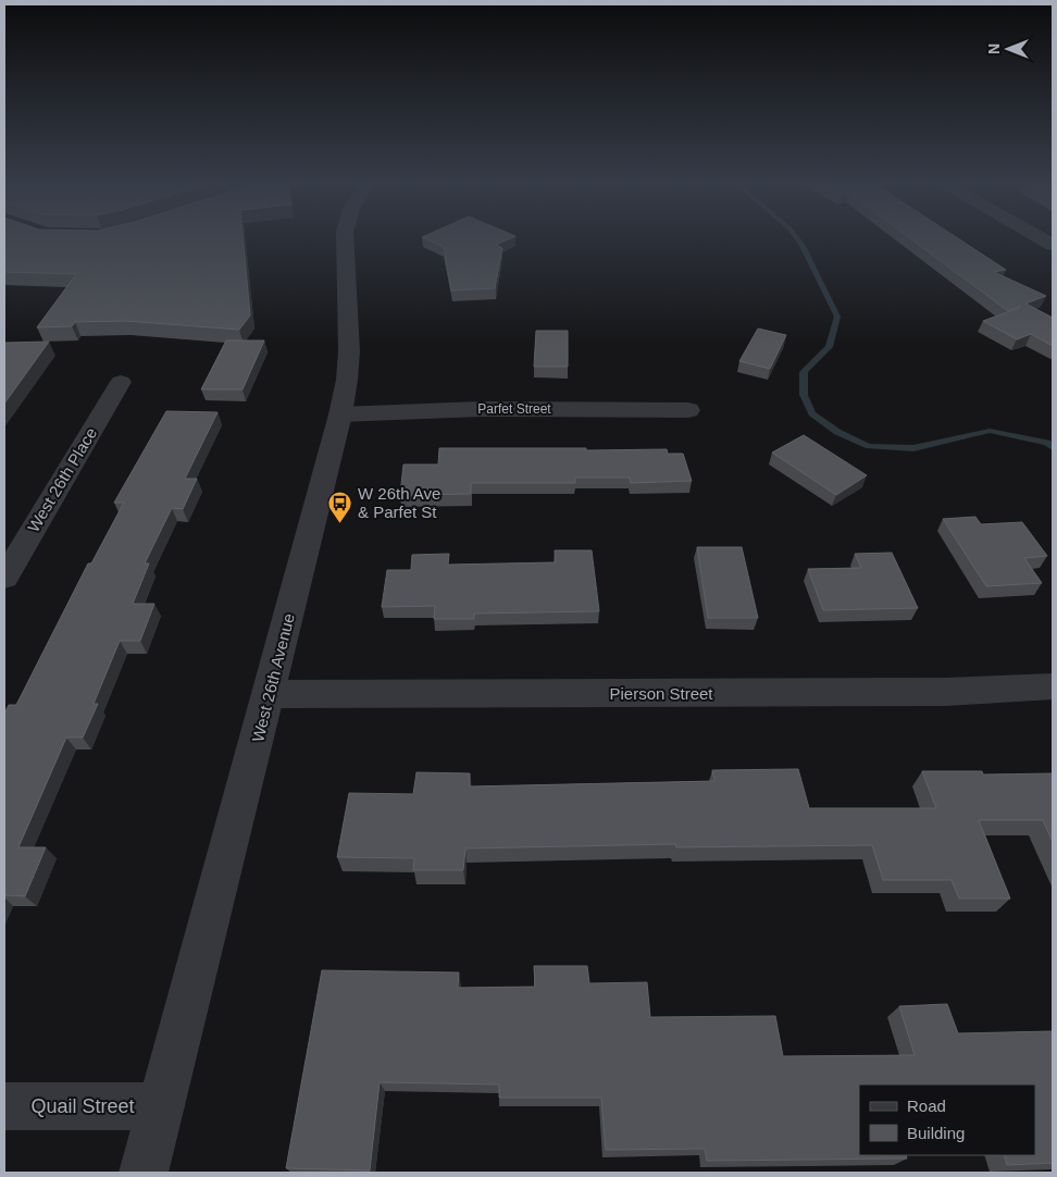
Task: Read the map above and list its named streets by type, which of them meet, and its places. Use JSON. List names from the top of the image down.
{
  "streets": {
    "street": [
      "Parfet Street",
      "West 26th Place",
      "West 26th Avenue",
      "Pierson Street",
      "Quail Street"
    ]
  },
  "crossings": [
    ["Parfet Street", "West 26th Avenue"],
    ["West 26th Avenue", "Pierson Street"],
    ["West 26th Avenue", "Quail Street"]
  ],
  "places": {
    "bus stop": ["W 26th Ave & Parfet St"]
  },
  "legend": ["Road", "Building"],
  "north": "left"
}
